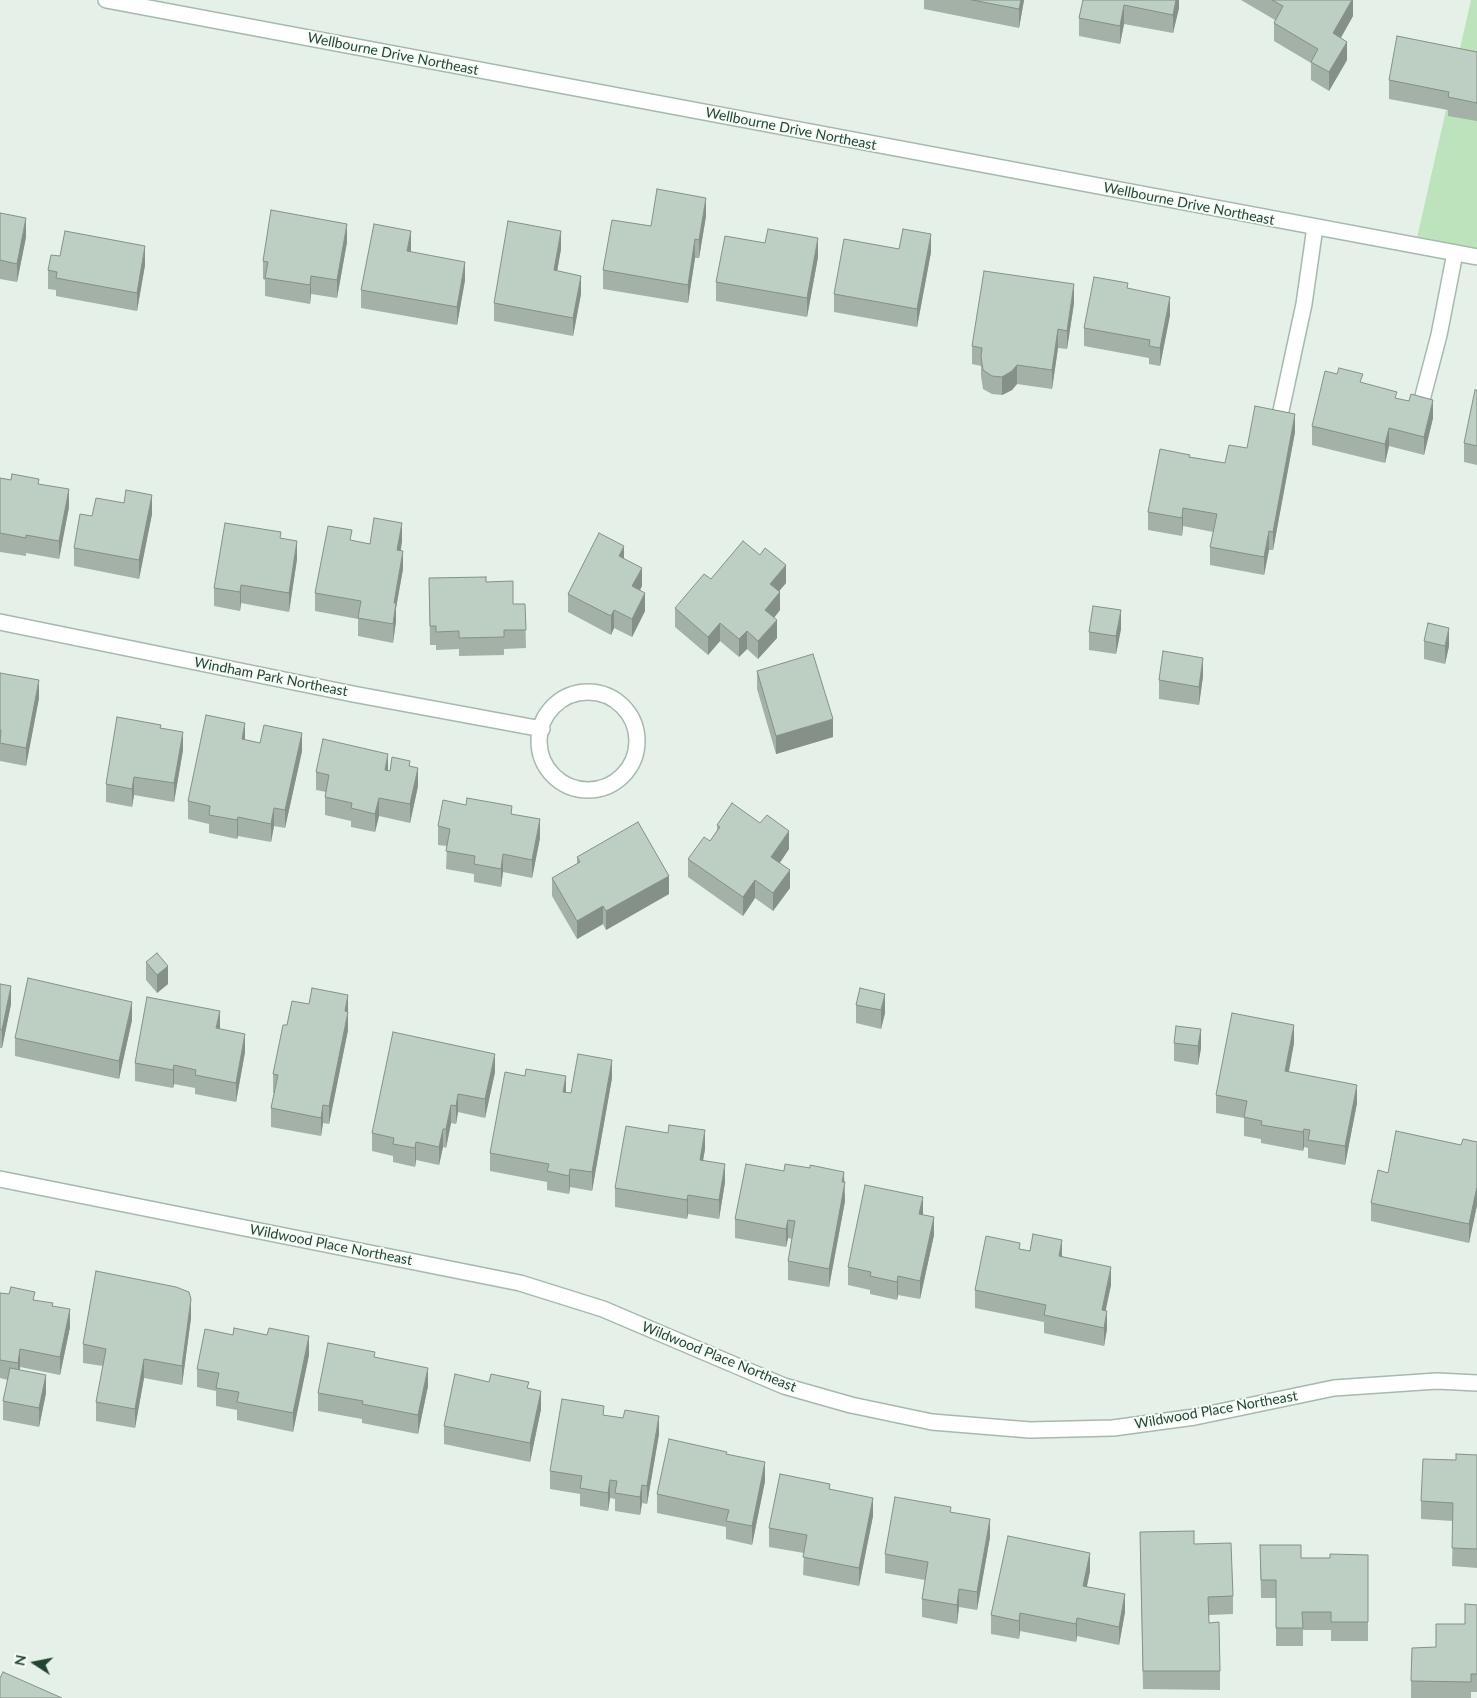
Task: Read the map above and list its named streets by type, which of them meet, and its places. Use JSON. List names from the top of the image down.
{
  "streets": {
    "street": ["Wellbourne Drive Northeast", "Windham Park Northeast", "Wildwood Place Northeast"]
  },
  "north": "left"
}
